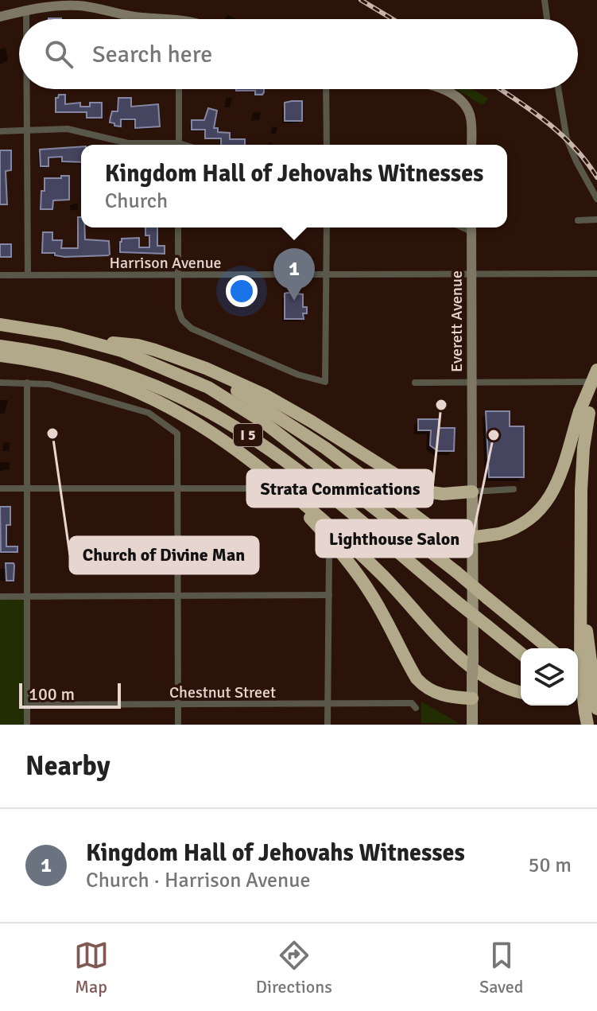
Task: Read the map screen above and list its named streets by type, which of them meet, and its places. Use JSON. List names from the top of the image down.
{
  "streets": {
    "highway": ["I 5"],
    "main road": ["Everett Avenue"],
    "street": ["Harrison Avenue", "Chestnut Street"]
  },
  "crossings": [
    ["Harrison Avenue", "Everett Avenue"]
  ],
  "places": ["Strata Commications", "Church of Divine Man", "Lighthouse Salon"],
  "scale_bar": "100 m",
  "page": {
    "search": "Search here",
    "popup": ["Kingdom Hall of Jehovahs Witnesses", "Church"],
    "pins": "1",
    "scale": "100 m",
    "heading": "Nearby",
    "list": [
      {
        "mark": "1",
        "name": "Kingdom Hall of Jehovahs Witnesses",
        "note": "Church · Harrison Avenue",
        "value": "50 m"
      }
    ],
    "nav": ["Map", "Directions", "Saved"]
  }
}
